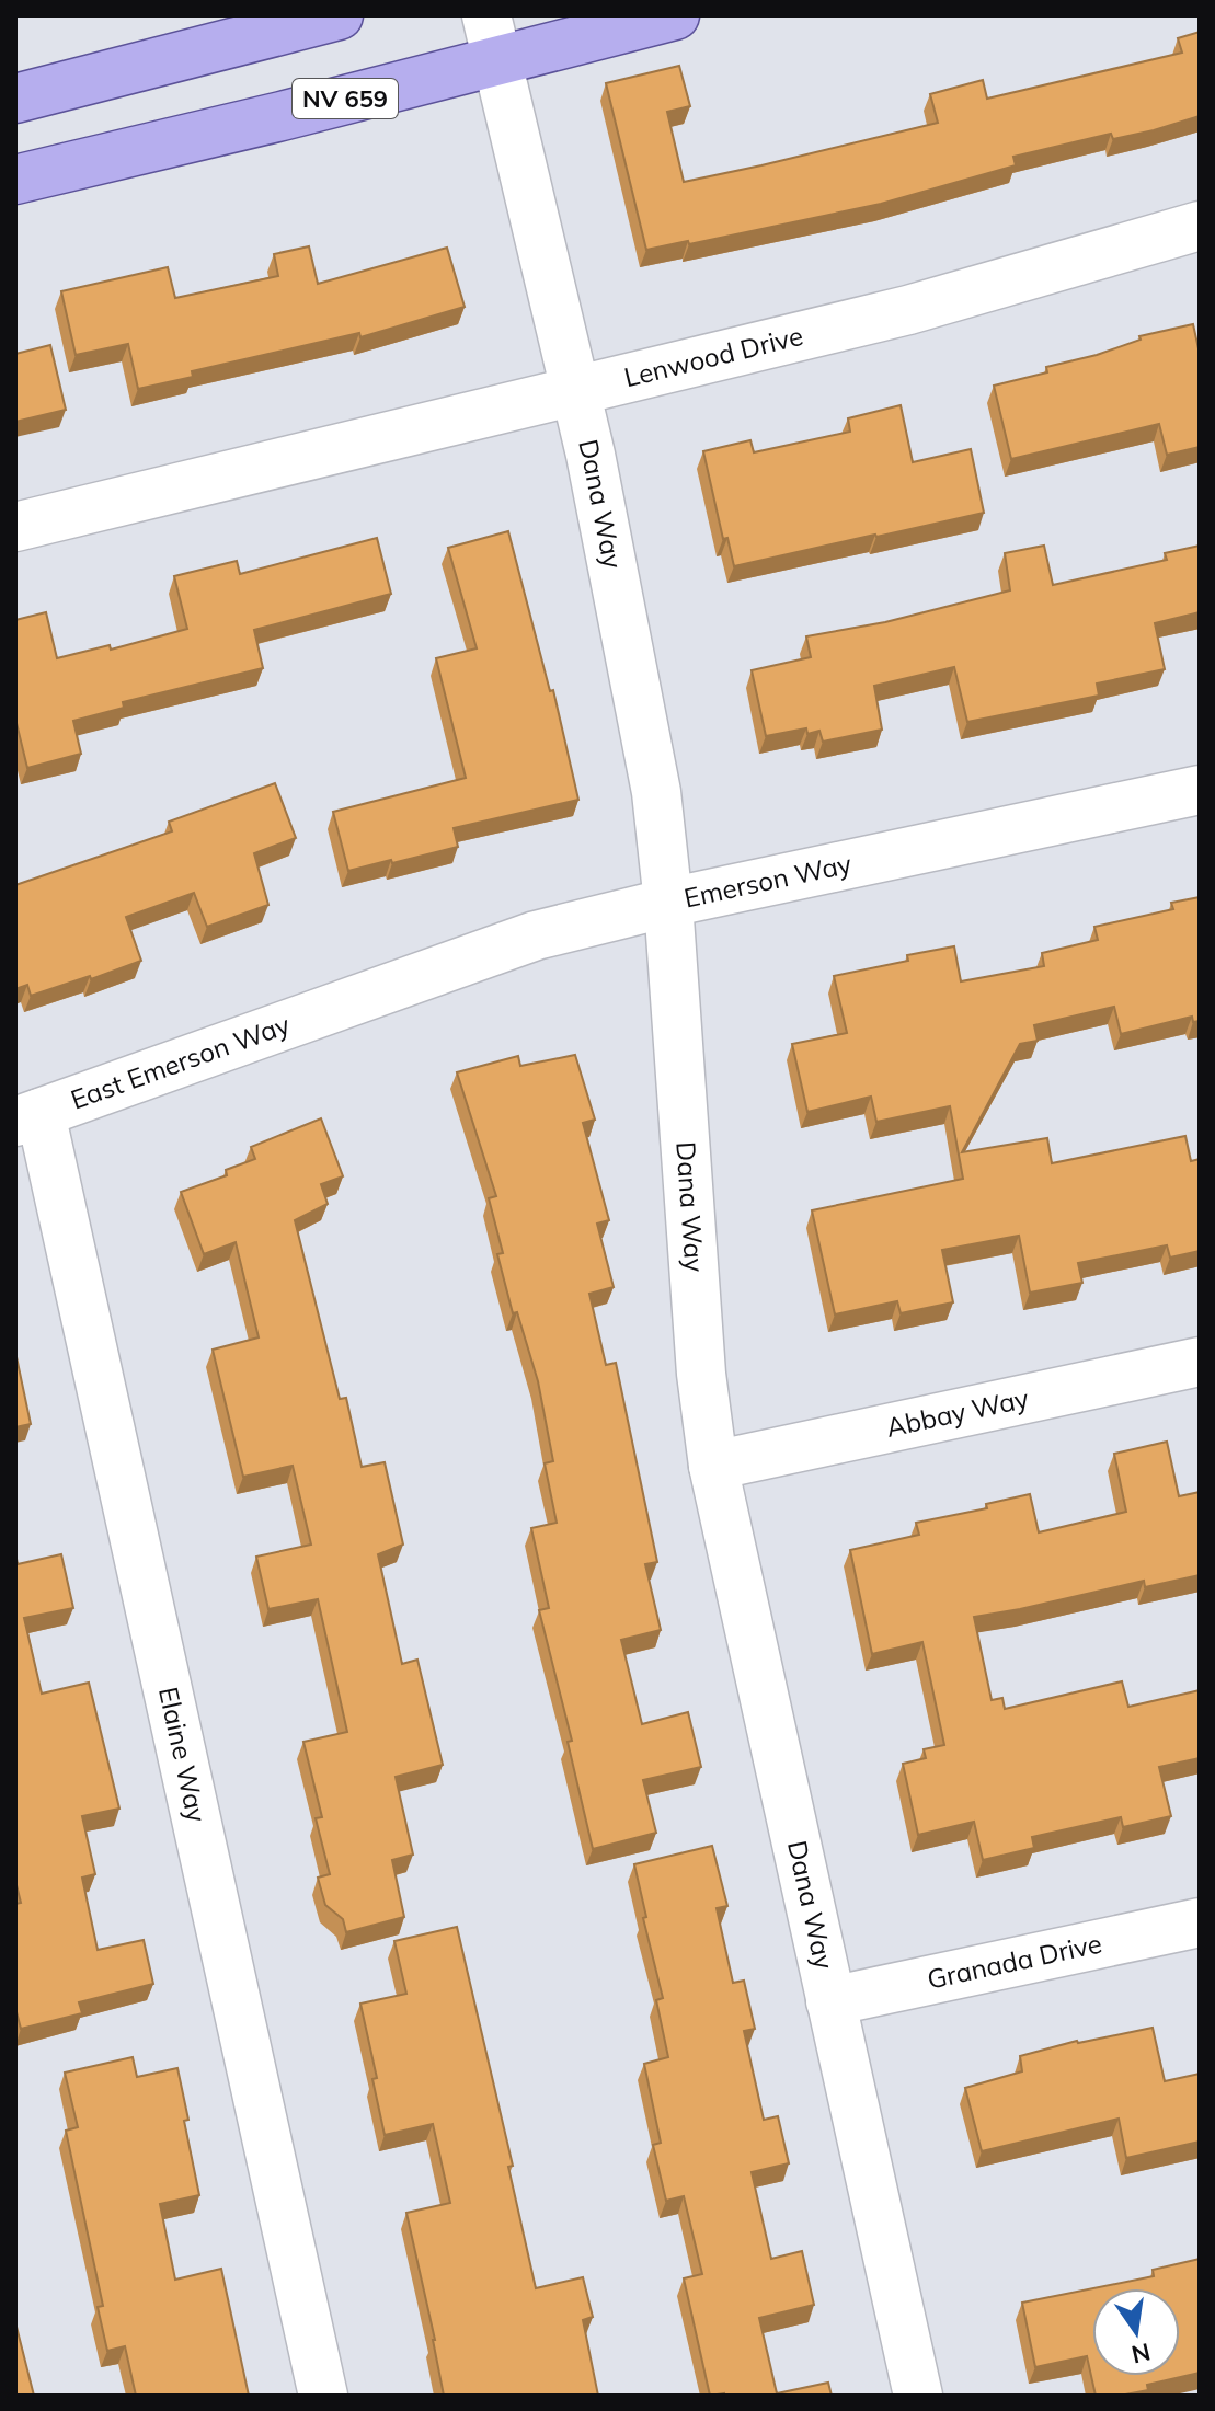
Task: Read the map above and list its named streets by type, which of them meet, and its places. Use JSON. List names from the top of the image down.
{
  "streets": {
    "main road": ["NV 659"],
    "street": [
      "Lenwood Drive",
      "Dana Way",
      "Emerson Way",
      "East Emerson Way",
      "Abbay Way",
      "Elaine Way",
      "Granada Drive"
    ]
  },
  "crossings": [
    ["NV 659", "Dana Way"],
    ["Lenwood Drive", "Dana Way"],
    ["Dana Way", "Emerson Way"],
    ["Dana Way", "Abbay Way"],
    ["Dana Way", "Granada Drive"],
    ["Emerson Way", "East Emerson Way"],
    ["East Emerson Way", "Elaine Way"]
  ],
  "north": "bottom"
}
